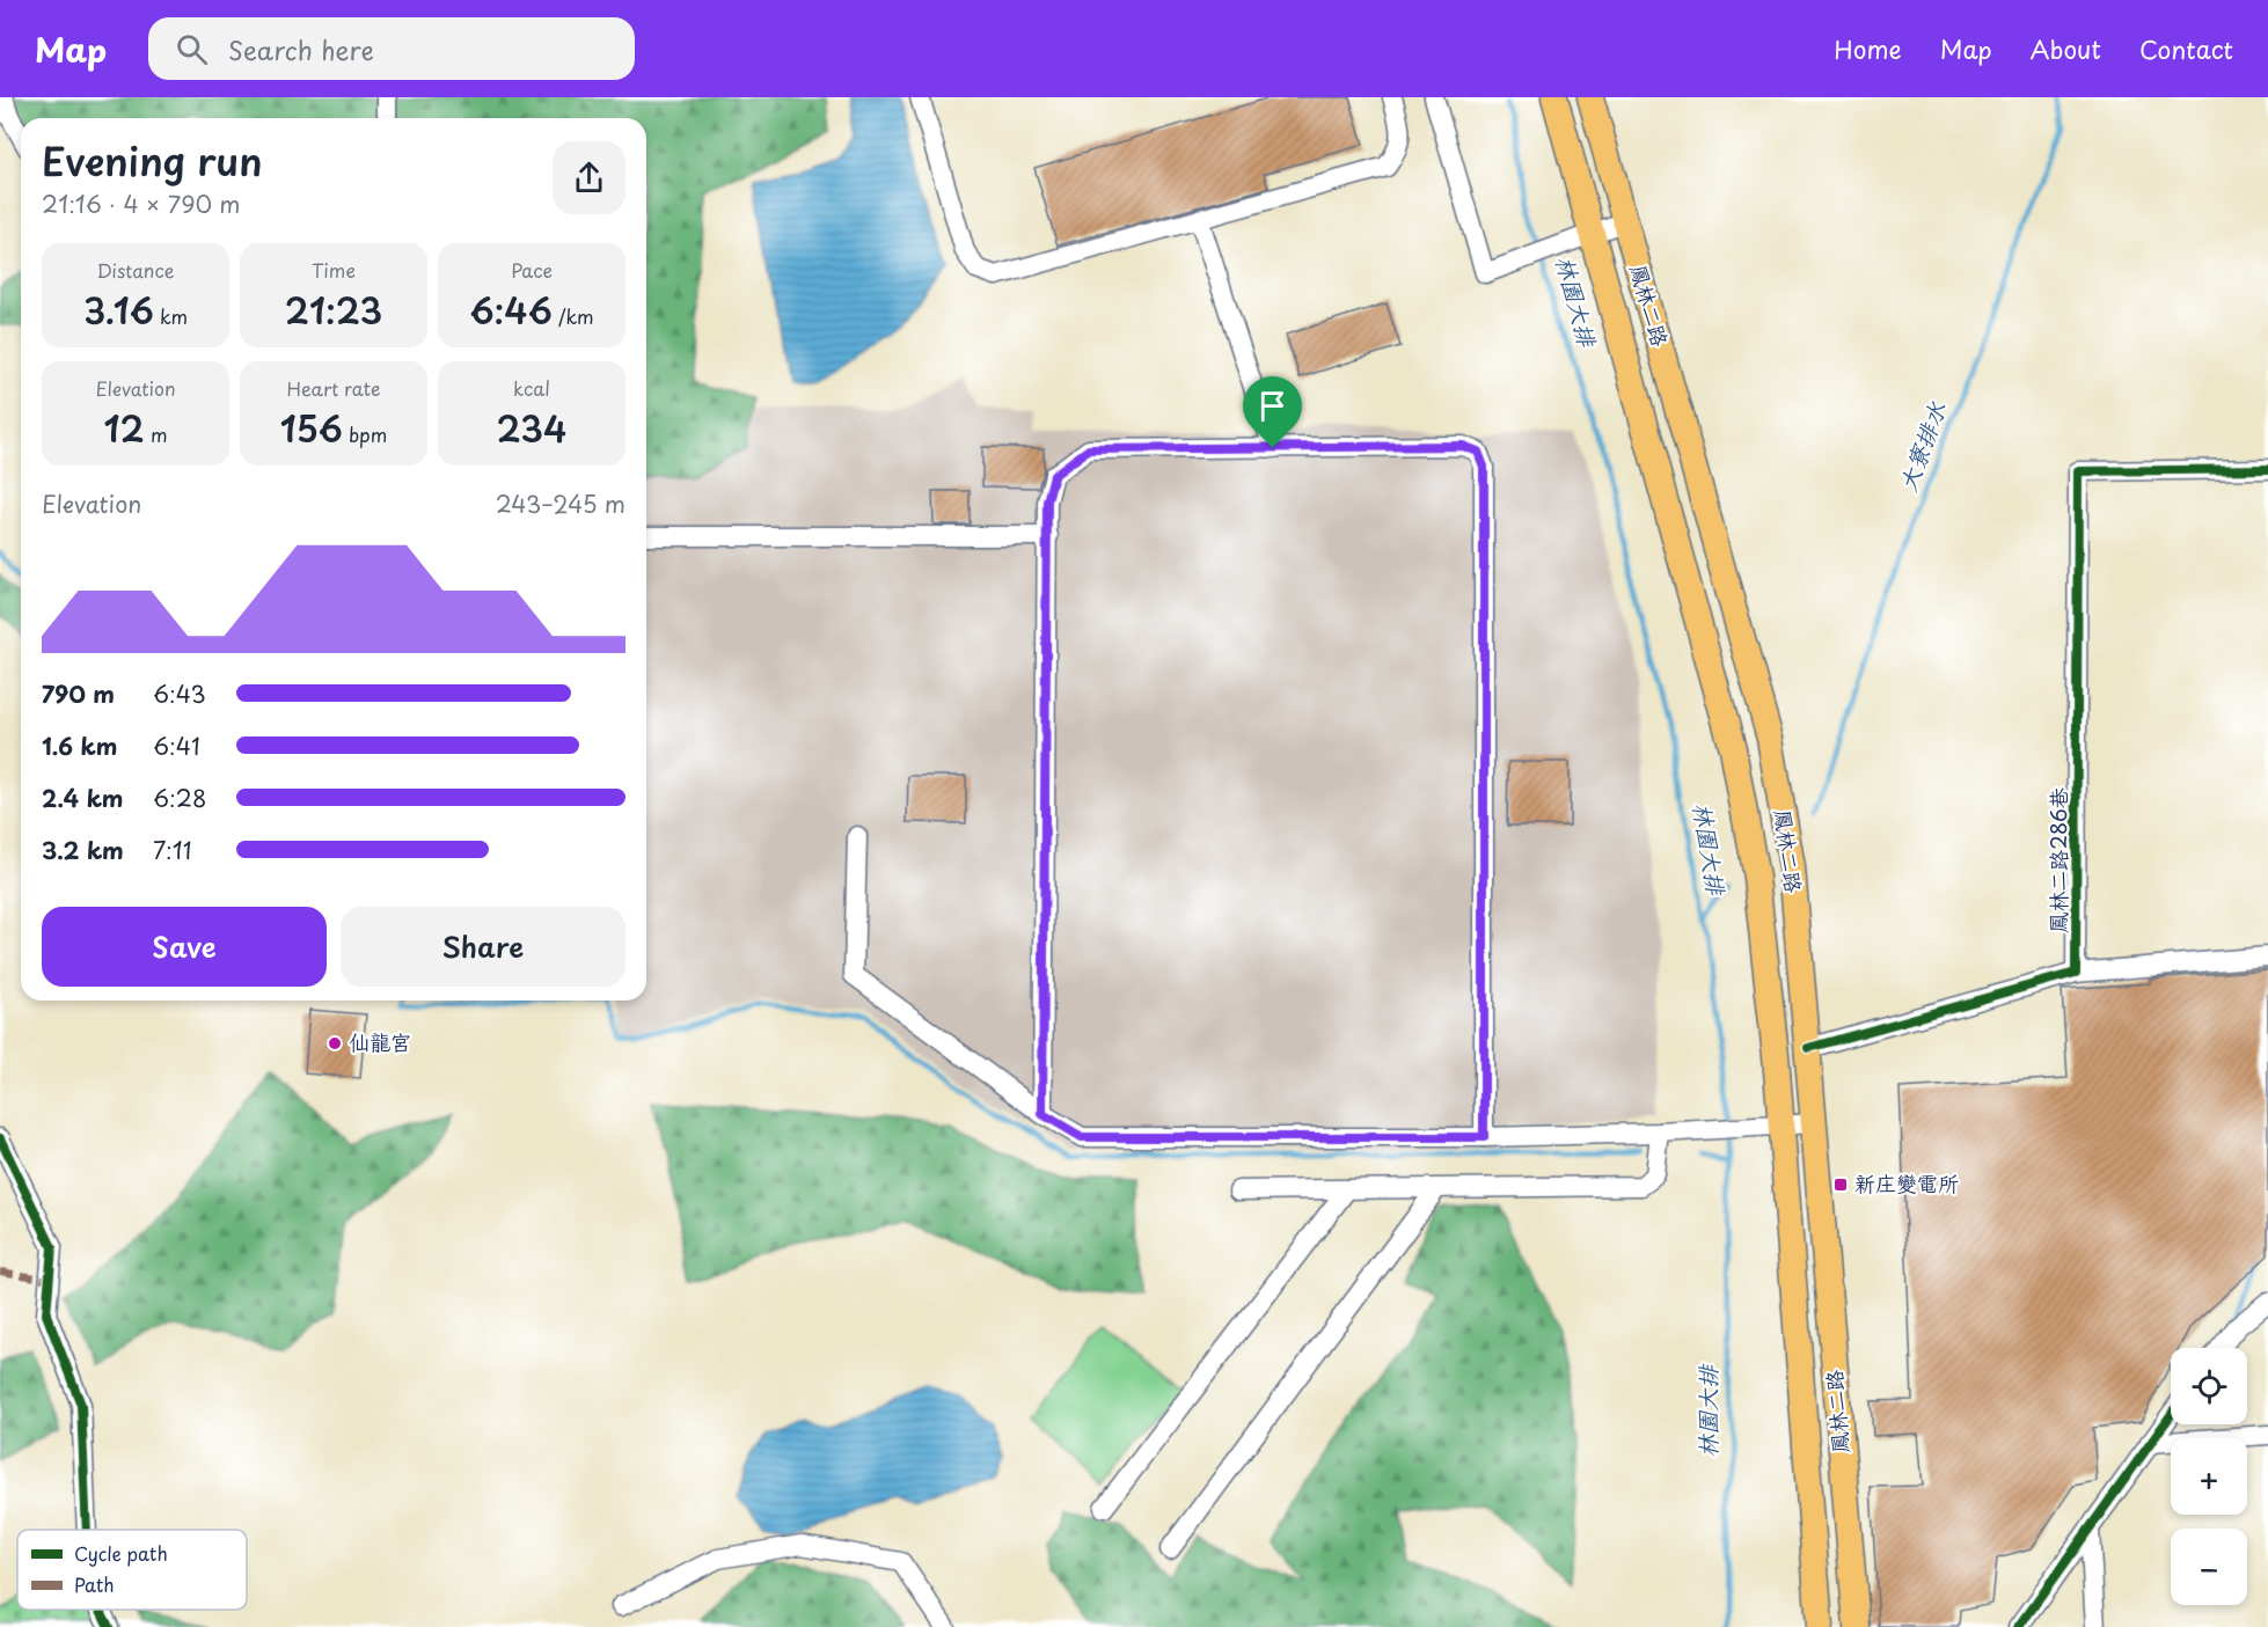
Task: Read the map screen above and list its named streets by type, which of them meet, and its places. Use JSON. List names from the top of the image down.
{
  "streets": {
    "main road": ["鳳林二路"],
    "street": ["鳳林二路286巷"]
  },
  "water": ["林園大排", "大寮排水"],
  "places": {
    "other": ["仙龍宮"],
    "transit": ["新庄變電所"]
  },
  "legend": ["Cycle path", "Path"],
  "page": {
    "header": "Map",
    "search": "Search here",
    "nav": [
      "Home",
      "Map",
      "About",
      "Contact"
    ],
    "heading": ["Evening run", "21:16 · 4 × 790 m"],
    "stats": [
      ["Distance", "3.16 km"],
      ["Time", "21:23"],
      ["Pace", "6:46 /km"],
      ["Elevation", "12 m"],
      ["Heart rate", "156 bpm"],
      ["kcal", "234"]
    ],
    "chart": ["Elevation", "243–245 m"],
    "list": [
      {
        "name": "790 m",
        "note": "6:43"
      },
      {
        "name": "1.6 km",
        "note": "6:41"
      },
      {
        "name": "2.4 km",
        "note": "6:28"
      },
      {
        "name": "3.2 km",
        "note": "7:11"
      }
    ],
    "buttons": ["Save", "Share"],
    "map_buttons": ["+", "−"]
  }
}
